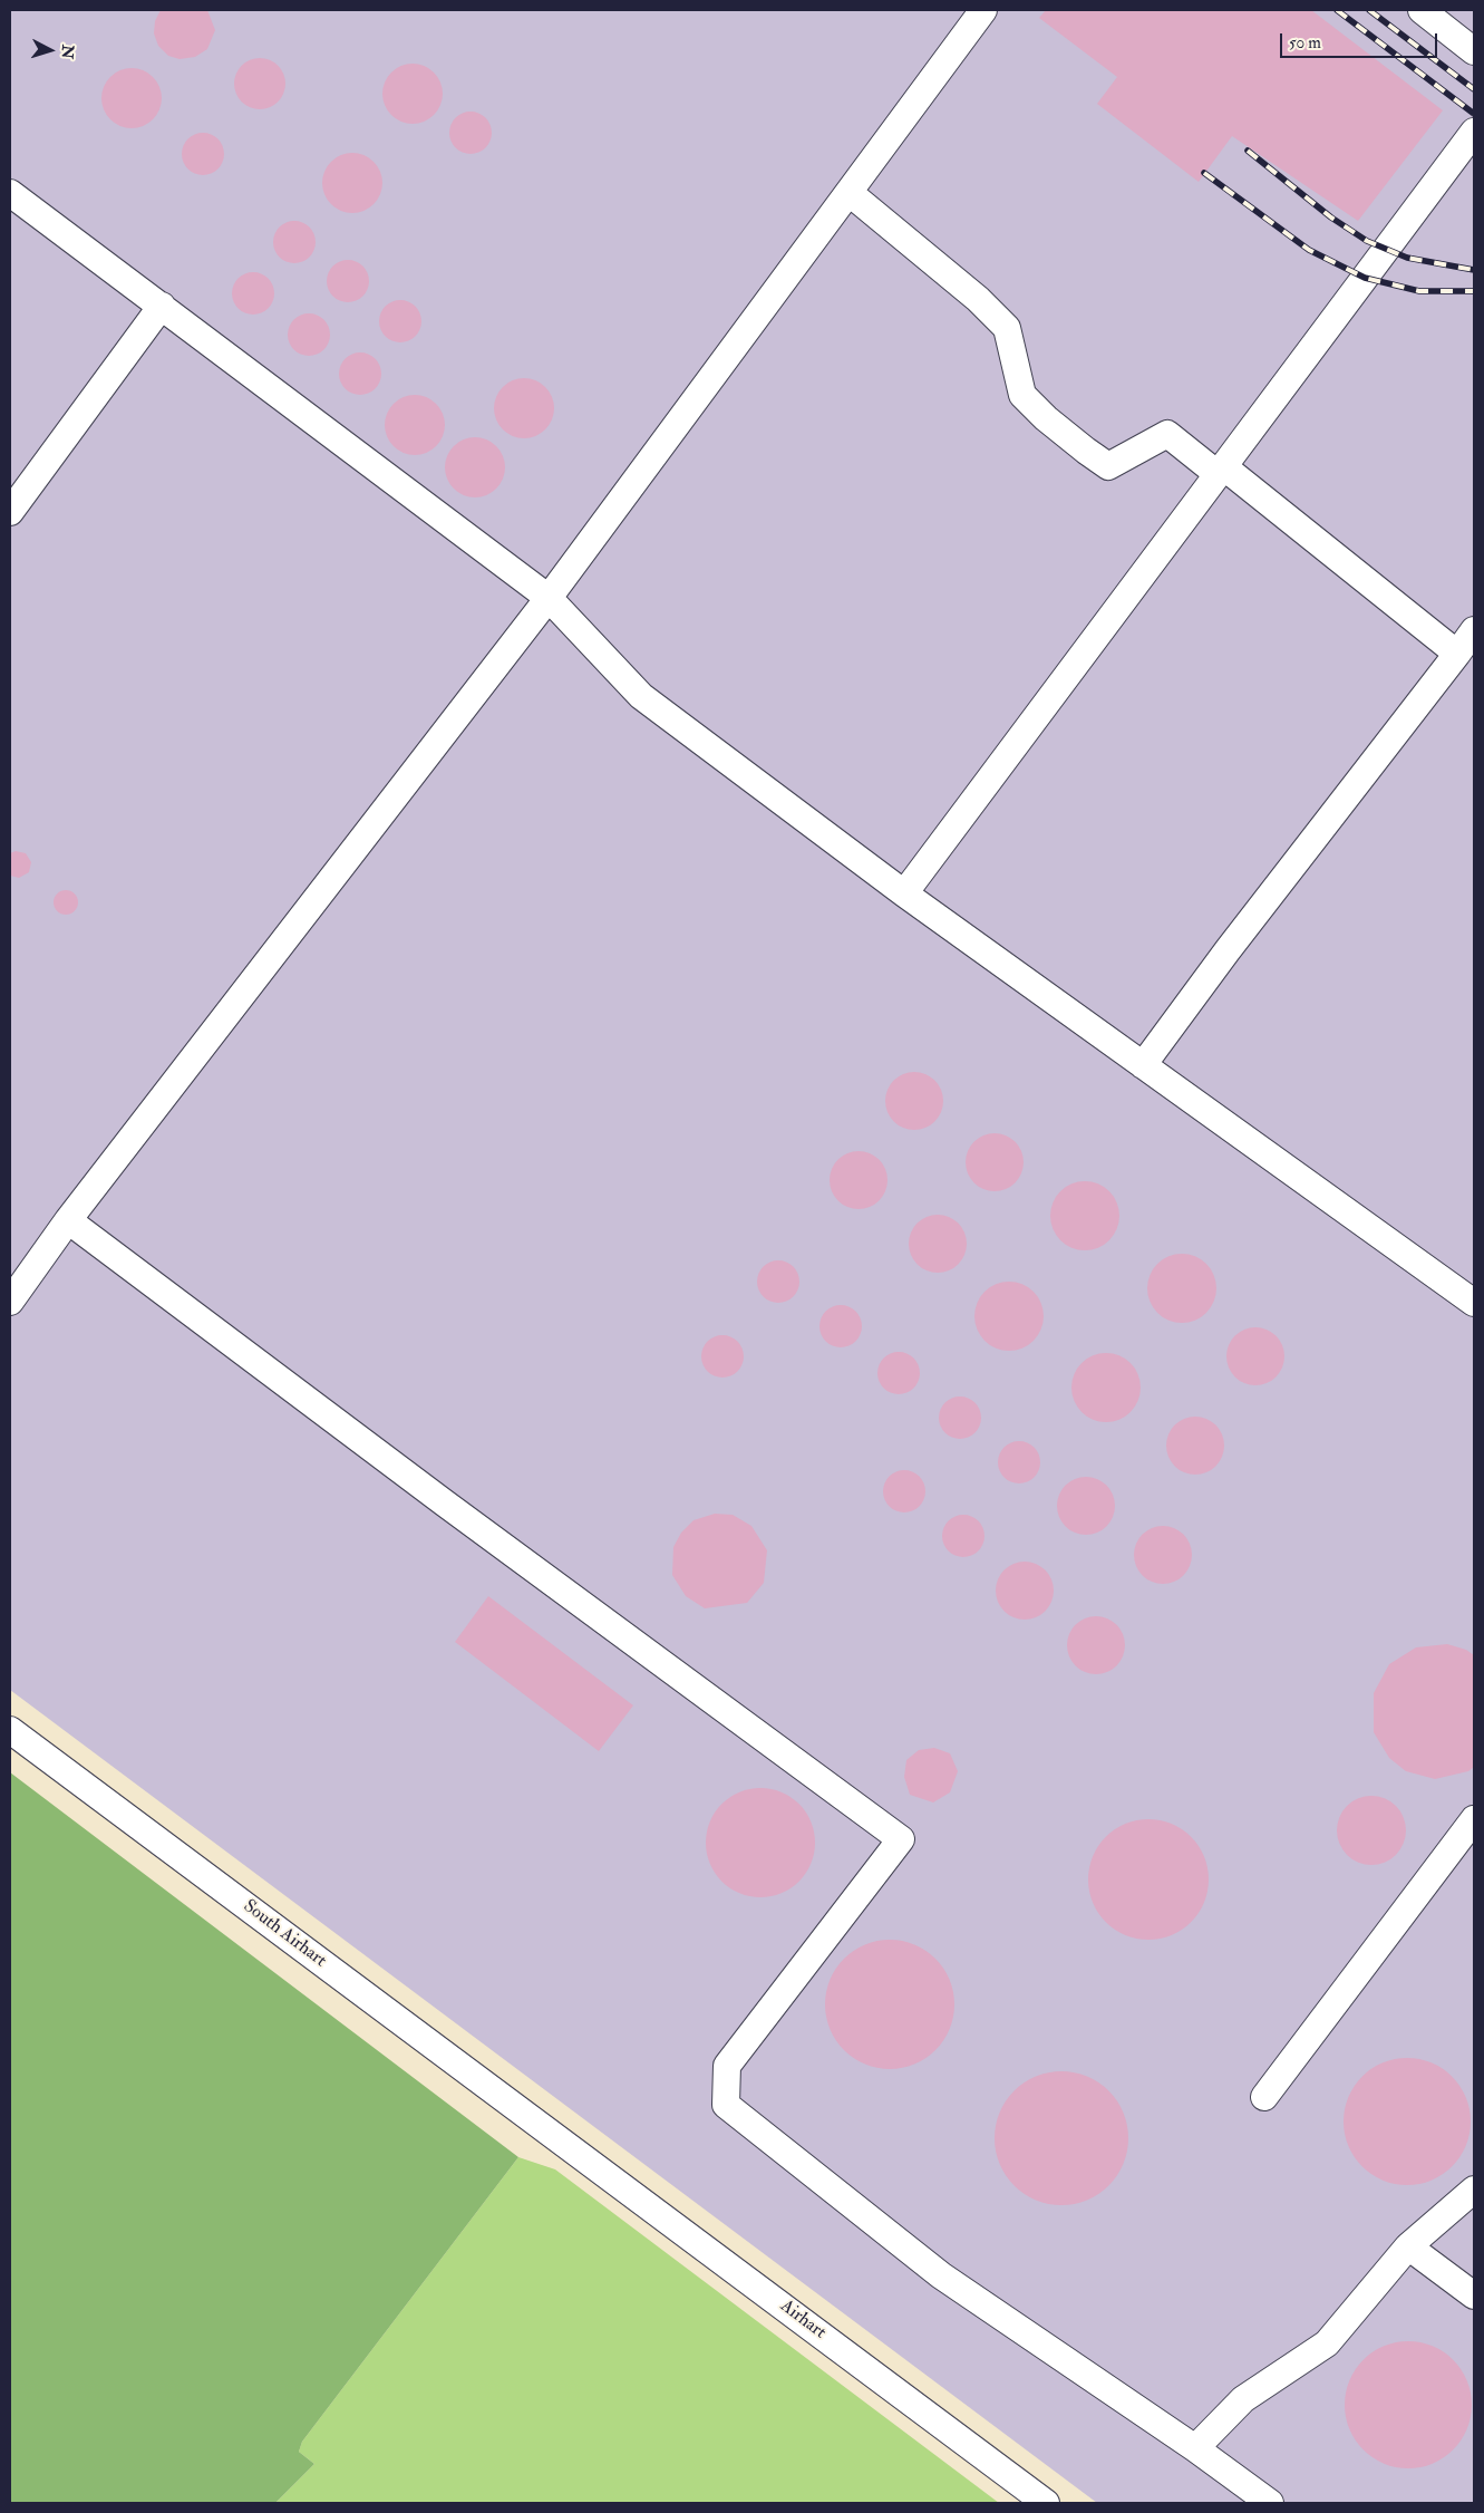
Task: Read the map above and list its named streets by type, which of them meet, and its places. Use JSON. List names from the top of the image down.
{
  "streets": {
    "street": ["South Airhart", "Airhart"]
  },
  "crossings": [
    ["South Airhart", "Airhart"]
  ],
  "scale_bar": "50 m",
  "north": "right"
}
